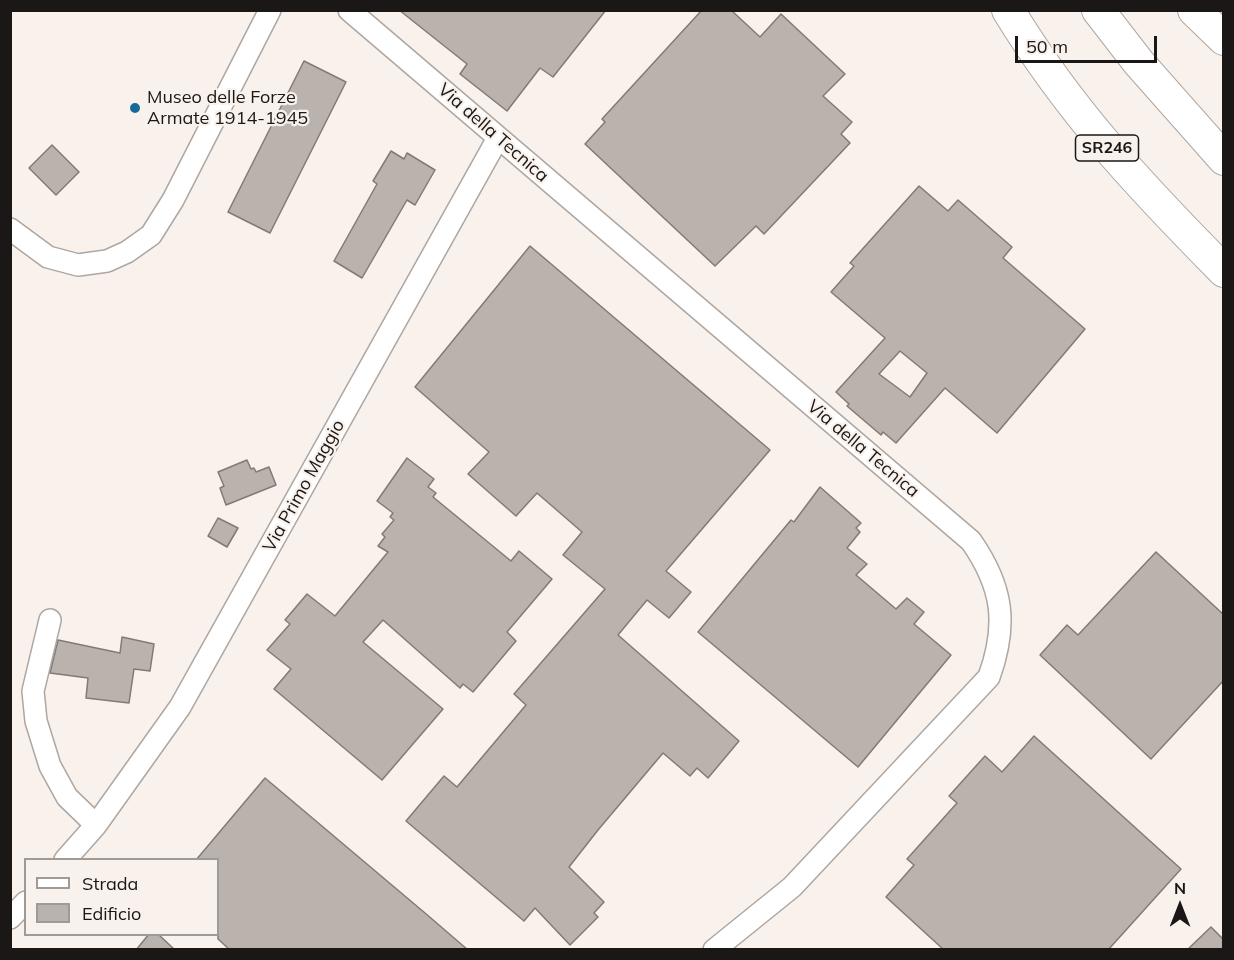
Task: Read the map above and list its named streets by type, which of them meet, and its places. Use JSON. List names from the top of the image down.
{
  "streets": {
    "highway": ["SR246"],
    "street": ["Via della Tecnica", "Via Primo Maggio"]
  },
  "crossings": [
    ["Via della Tecnica", "Via Primo Maggio"]
  ],
  "places": ["Museo delle Forze Armate 1914-1945"],
  "legend": ["Strada", "Edificio"],
  "scale_bar": "50 m",
  "north": "top"
}
